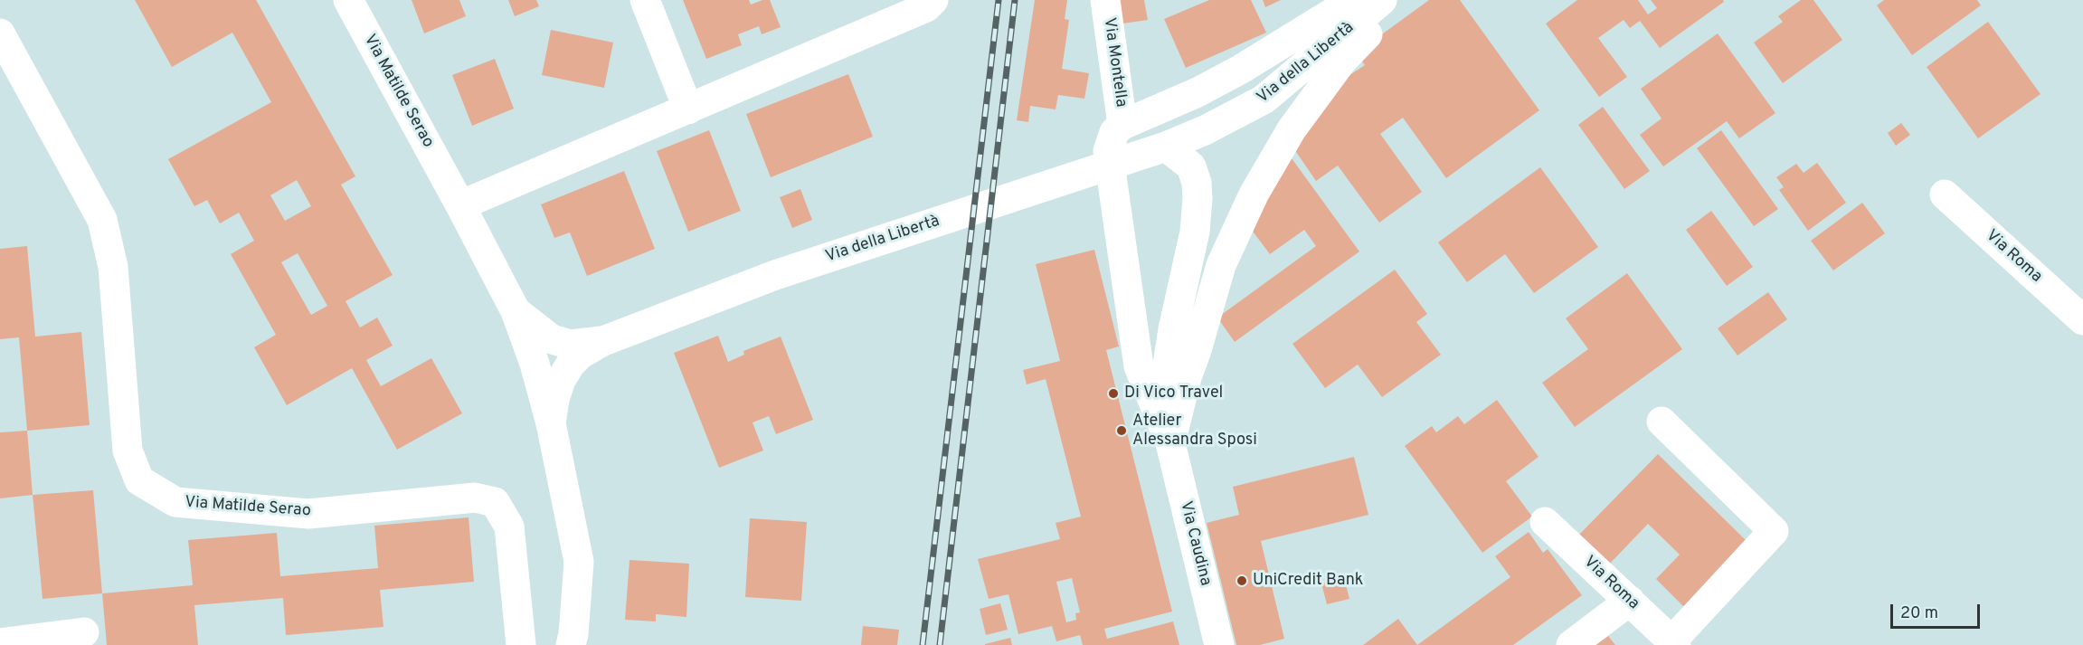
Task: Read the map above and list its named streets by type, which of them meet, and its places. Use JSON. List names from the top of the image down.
{
  "streets": {
    "street": [
      "Via Montella",
      "Via della Libertà",
      "Via Matilde Serao",
      "Via Roma",
      "Via Caudina"
    ]
  },
  "crossings": [
    ["Via della Libertà", "Via Matilde Serao"]
  ],
  "places": ["Di Vico Travel", "Atelier Alessandra Sposi", "UniCredit Bank"],
  "scale_bar": "20 m"
}
